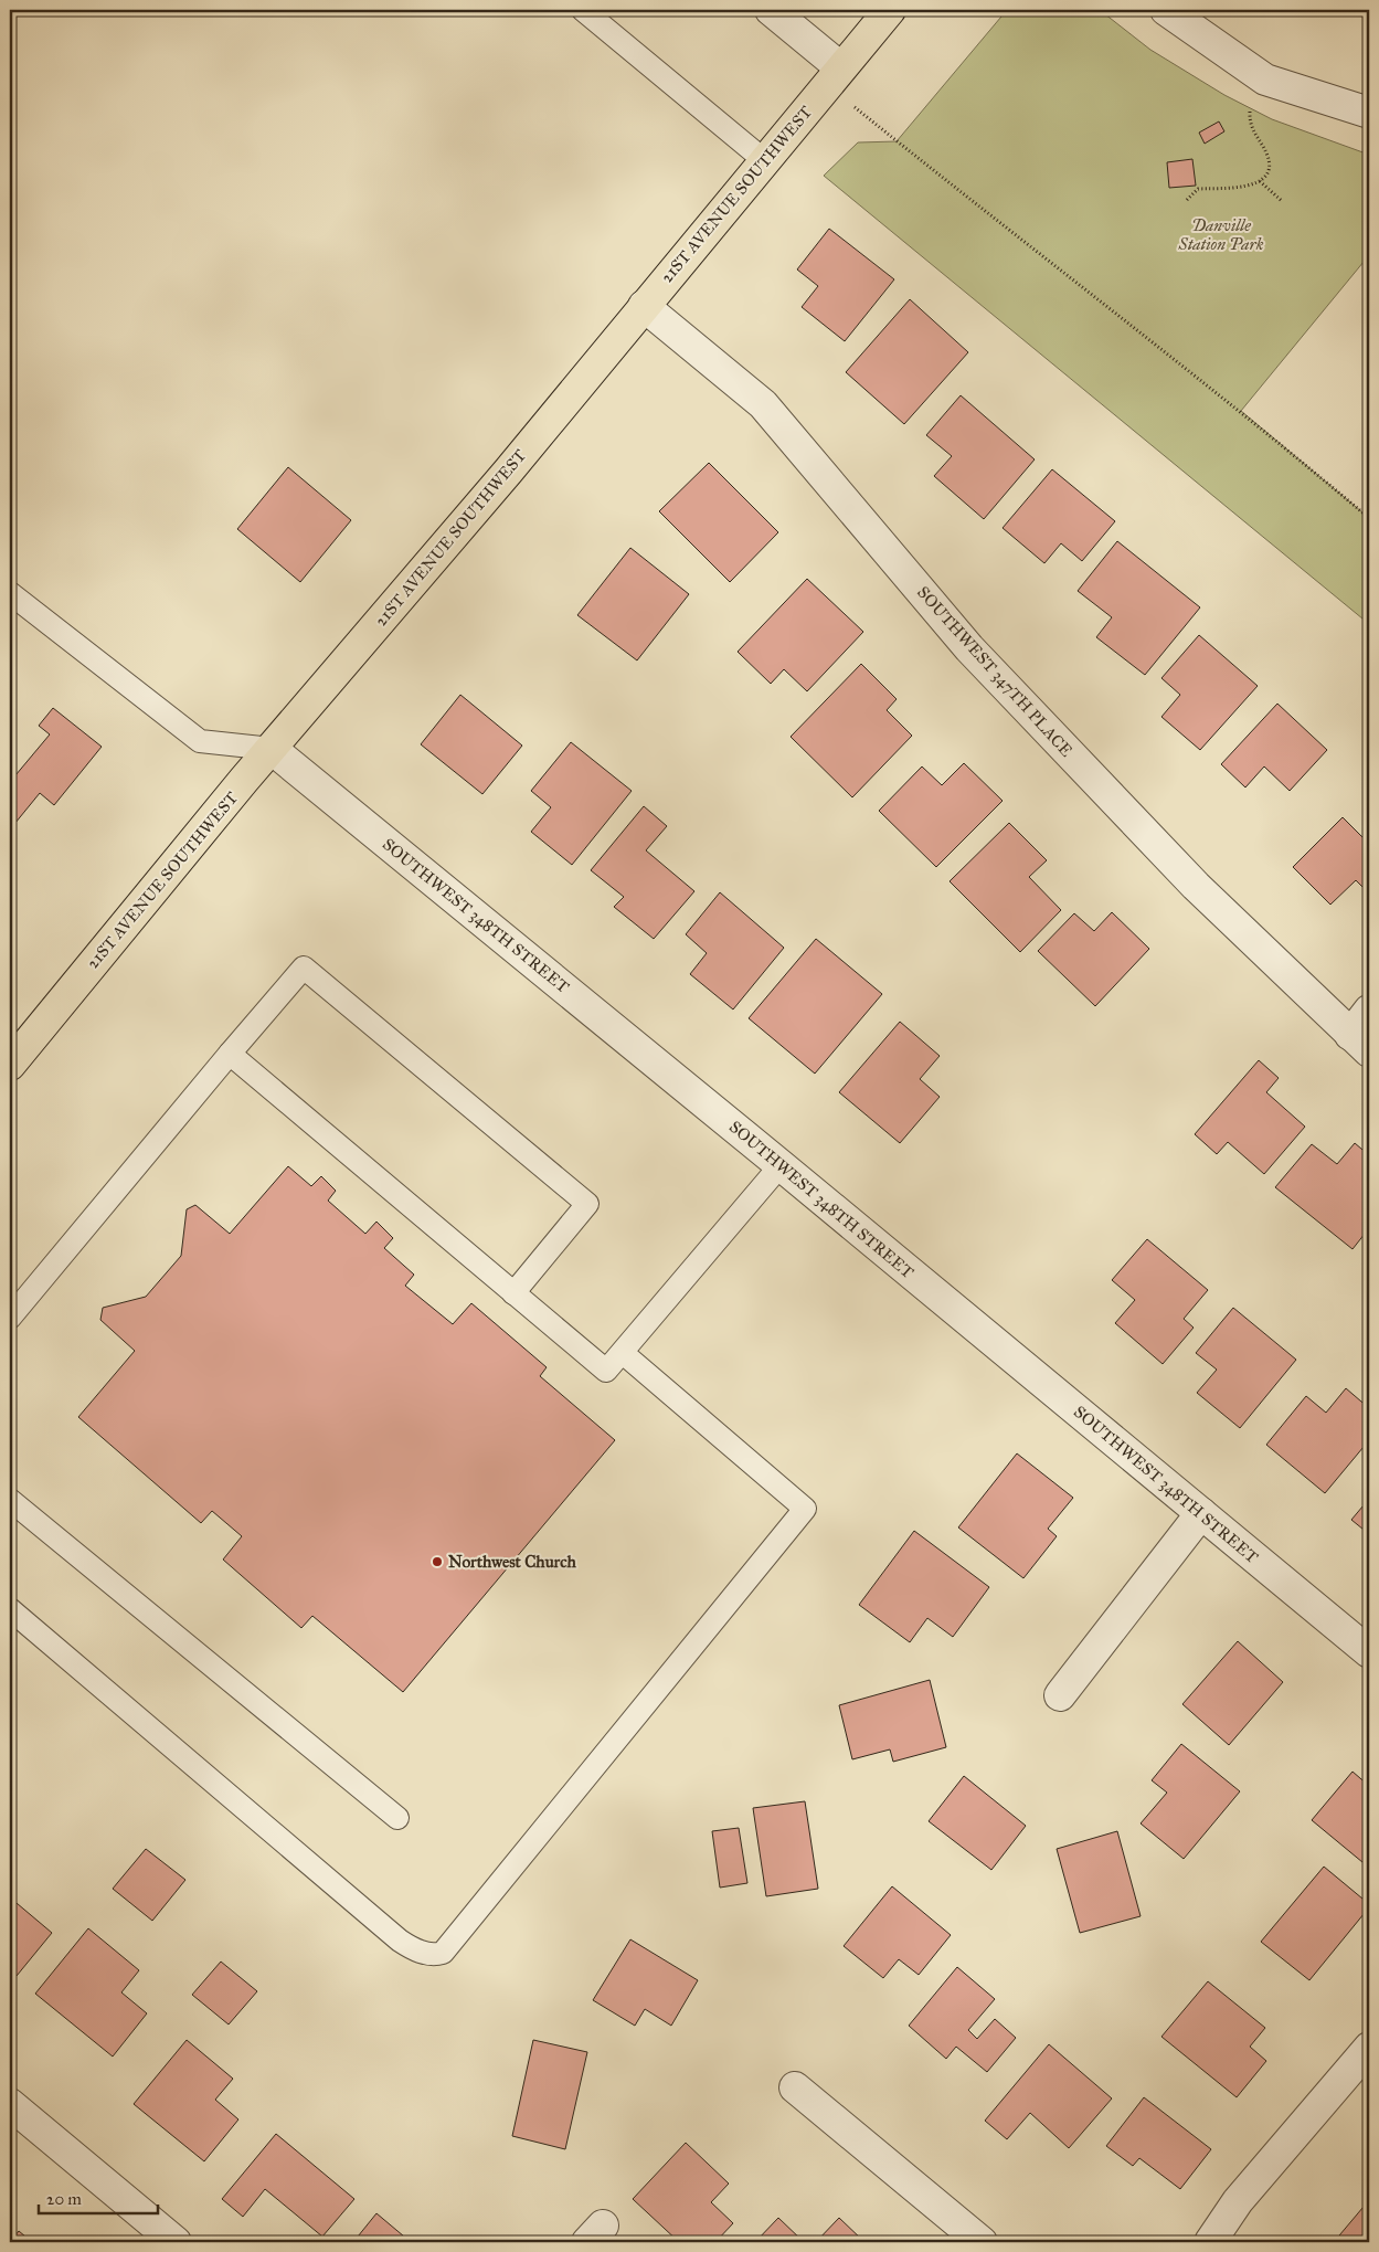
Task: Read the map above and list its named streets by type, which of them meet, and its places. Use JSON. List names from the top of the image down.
{
  "streets": {
    "main road": ["21ST AVENUE SOUTHWEST"],
    "street": ["SOUTHWEST 347TH PLACE", "SOUTHWEST 348TH STREET"]
  },
  "crossings": [
    ["21ST AVENUE SOUTHWEST", "SOUTHWEST 347TH PLACE"],
    ["21ST AVENUE SOUTHWEST", "SOUTHWEST 348TH STREET"]
  ],
  "parks": ["Danville Station Park"],
  "places": ["Northwest Church"],
  "scale_bar": "20 m"
}
